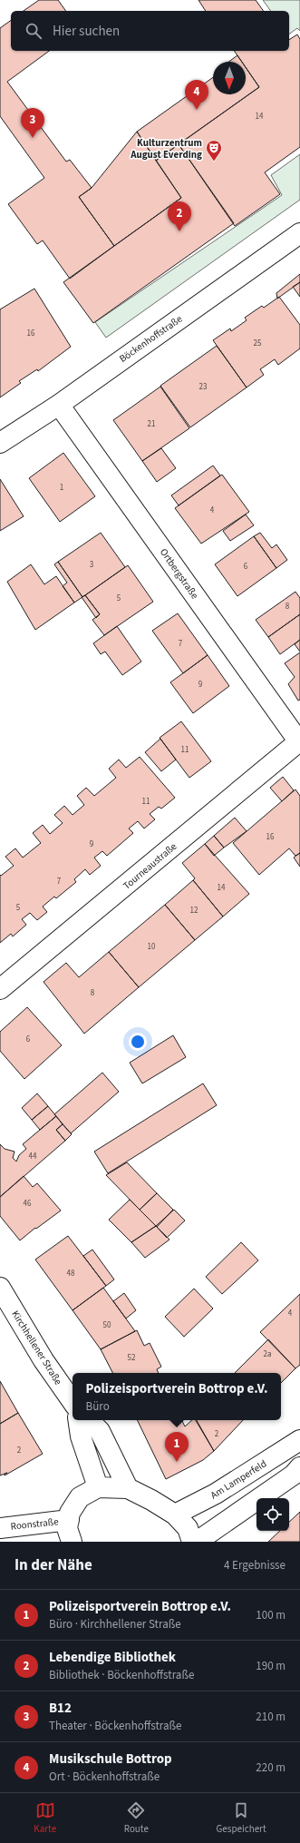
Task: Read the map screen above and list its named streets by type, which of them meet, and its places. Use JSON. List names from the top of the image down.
{
  "streets": {
    "street": [
      "Böckenhoffstraße",
      "Ortbergstraße",
      "Tourneaustraße",
      "Kirchhellener Straße",
      "Am Lamperfeld",
      "Roonstraße"
    ]
  },
  "crossings": [
    ["Böckenhoffstraße", "Ortbergstraße"],
    ["Ortbergstraße", "Tourneaustraße"]
  ],
  "places": {
    "theatre": ["Kulturzentrum August Everding"]
  },
  "house_numbers": [
    "14",
    "16",
    "25",
    "23",
    "21",
    "1",
    "4",
    "3",
    "6",
    "5",
    "8",
    "7",
    "9",
    "11",
    "11",
    "16",
    "9",
    "7",
    "14",
    "5",
    "12",
    "10",
    "8",
    "6",
    "44",
    "46",
    "48",
    "4",
    "50",
    "2a",
    "52",
    "2",
    "2"
  ],
  "north": "bottom",
  "page": {
    "search": "Hier suchen",
    "pins": [
      "4",
      "3",
      "2",
      "1"
    ],
    "popup": ["Polizeisportverein Bottrop e.V.", "Büro"],
    "heading": ["In der Nähe", "4 Ergebnisse"],
    "list": [
      {
        "mark": "1",
        "name": "Polizeisportverein Bottrop e.V.",
        "note": "Büro · Kirchhellener Straße",
        "value": "100 m"
      },
      {
        "mark": "2",
        "name": "Lebendige Bibliothek",
        "note": "Bibliothek · Böckenhoffstraße",
        "value": "190 m"
      },
      {
        "mark": "3",
        "name": "B12",
        "note": "Theater · Böckenhoffstraße",
        "value": "210 m"
      },
      {
        "mark": "4",
        "name": "Musikschule Bottrop",
        "note": "Ort · Böckenhoffstraße",
        "value": "220 m"
      }
    ],
    "nav": ["Karte", "Route", "Gespeichert"]
  }
}
